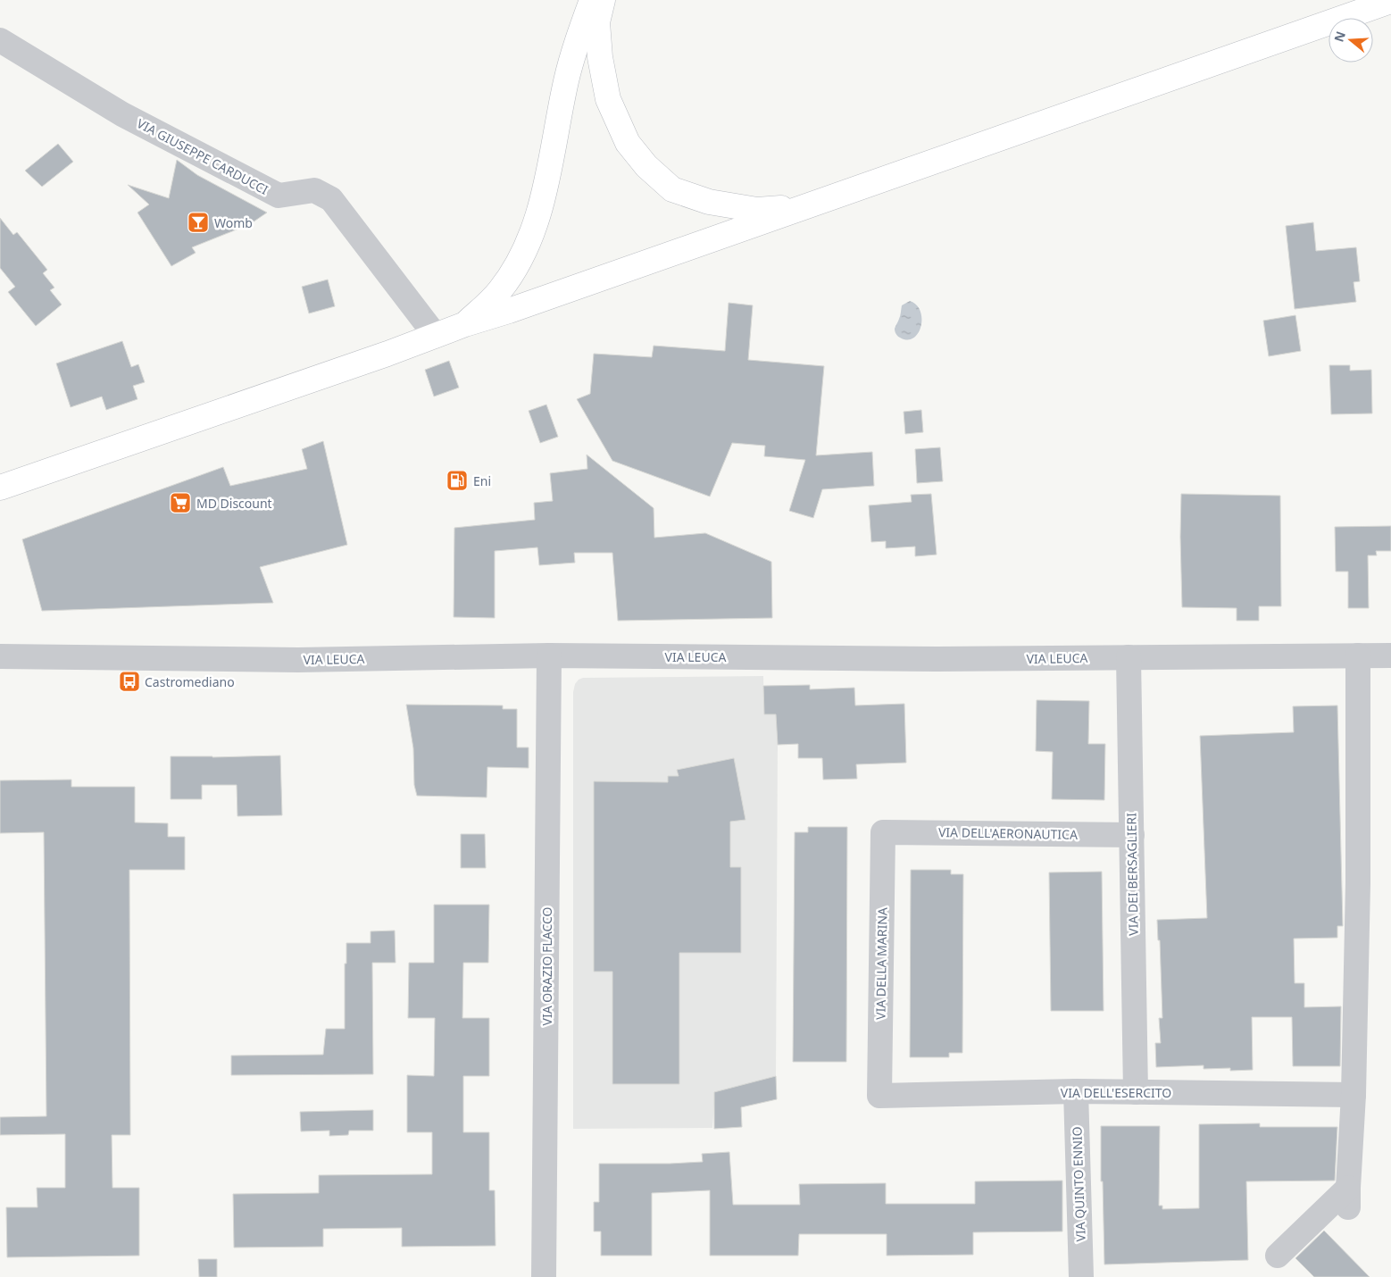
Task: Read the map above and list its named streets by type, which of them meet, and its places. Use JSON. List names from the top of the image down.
{
  "streets": {
    "street": [
      "VIA GIUSEPPE CARDUCCI",
      "VIA LEUCA",
      "VIA DELL'AERONAUTICA",
      "VIA DEI BERSAGLIERI",
      "VIA DELLA MARINA",
      "VIA ORAZIO FLACCO",
      "VIA DELL'ESERCITO",
      "VIA QUINTO ENNIO"
    ]
  },
  "crossings": [
    ["VIA LEUCA", "VIA DEI BERSAGLIERI"],
    ["VIA LEUCA", "VIA ORAZIO FLACCO"],
    ["VIA DELL'AERONAUTICA", "VIA DEI BERSAGLIERI"],
    ["VIA DELL'AERONAUTICA", "VIA DELLA MARINA"],
    ["VIA DEI BERSAGLIERI", "VIA DELL'ESERCITO"],
    ["VIA DELLA MARINA", "VIA DELL'ESERCITO"],
    ["VIA DELL'ESERCITO", "VIA QUINTO ENNIO"]
  ],
  "places": {
    "bar": ["Womb"],
    "fuel station": ["Eni"],
    "supermarket": ["MD Discount"],
    "bus stop": ["Castromediano"]
  },
  "north": "left"
}
